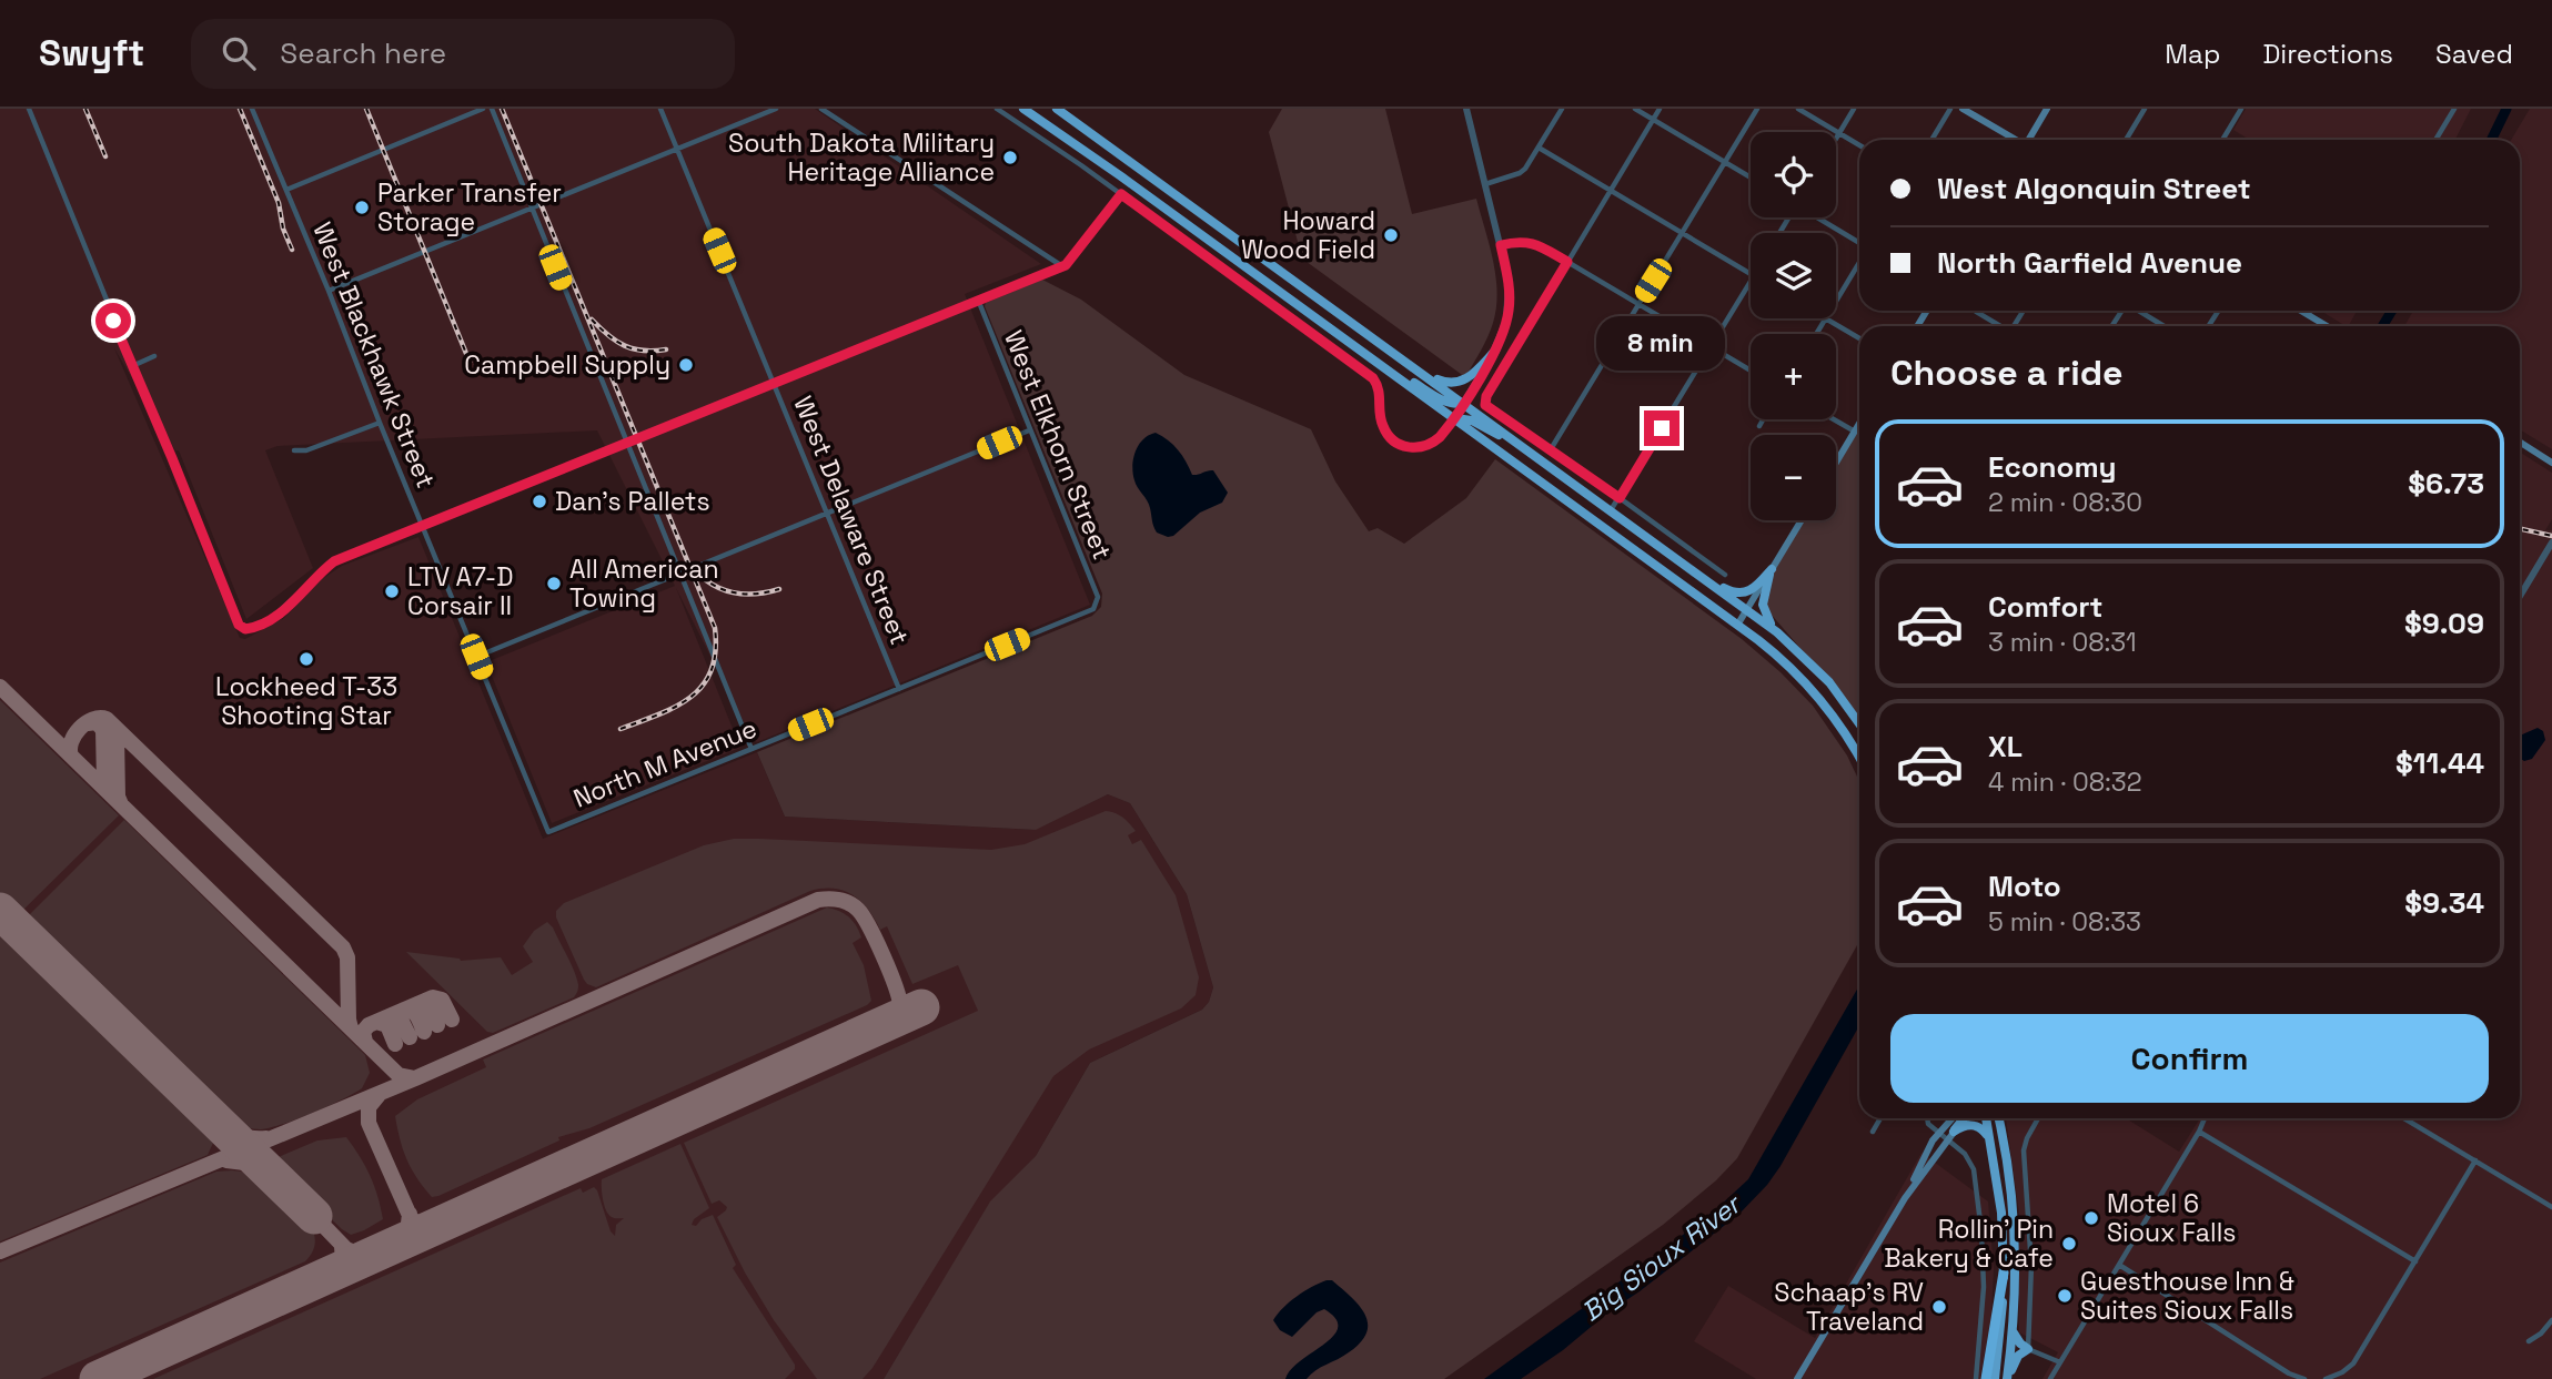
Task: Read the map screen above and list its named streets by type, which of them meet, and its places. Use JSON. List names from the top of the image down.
{
  "streets": {
    "street": [
      "West Blackhawk Street",
      "West Elkhorn Street",
      "West Delaware Street",
      "North M Avenue"
    ]
  },
  "crossings": [
    ["West Blackhawk Street", "North M Avenue"],
    ["West Elkhorn Street", "North M Avenue"],
    ["West Delaware Street", "North M Avenue"]
  ],
  "water": ["Big Sioux River"],
  "places": [
    "South Dakota Military Heritage Alliance",
    "Parker Transfer Storage",
    "Howard Wood Field",
    "Campbell Supply",
    "Dan's Pallets",
    "All American Towing",
    "LTV A7-D Corsair II",
    "Lockheed T-33 Shooting Star",
    "Motel 6 Sioux Falls",
    "Rollin' Pin Bakery & Cafe",
    "Guesthouse Inn & Suites Sioux Falls",
    "Schaap's RV Traveland"
  ],
  "page": {
    "header": "Swyft",
    "search": "Search here",
    "nav": ["Map", "Directions", "Saved"],
    "map_buttons": ["+", "−"],
    "banner": ["West Algonquin Street", "North Garfield Avenue"],
    "bubble": "8 min",
    "heading": "Choose a ride",
    "list": [
      {
        "name": "Economy",
        "note": "2 min · 08:30",
        "value": "$6.73"
      },
      {
        "name": "Comfort",
        "note": "3 min · 08:31",
        "value": "$9.09"
      },
      {
        "name": "XL",
        "note": "4 min · 08:32",
        "value": "$11.44"
      },
      {
        "name": "Moto",
        "note": "5 min · 08:33",
        "value": "$9.34"
      }
    ],
    "buttons": "Confirm"
  }
}
